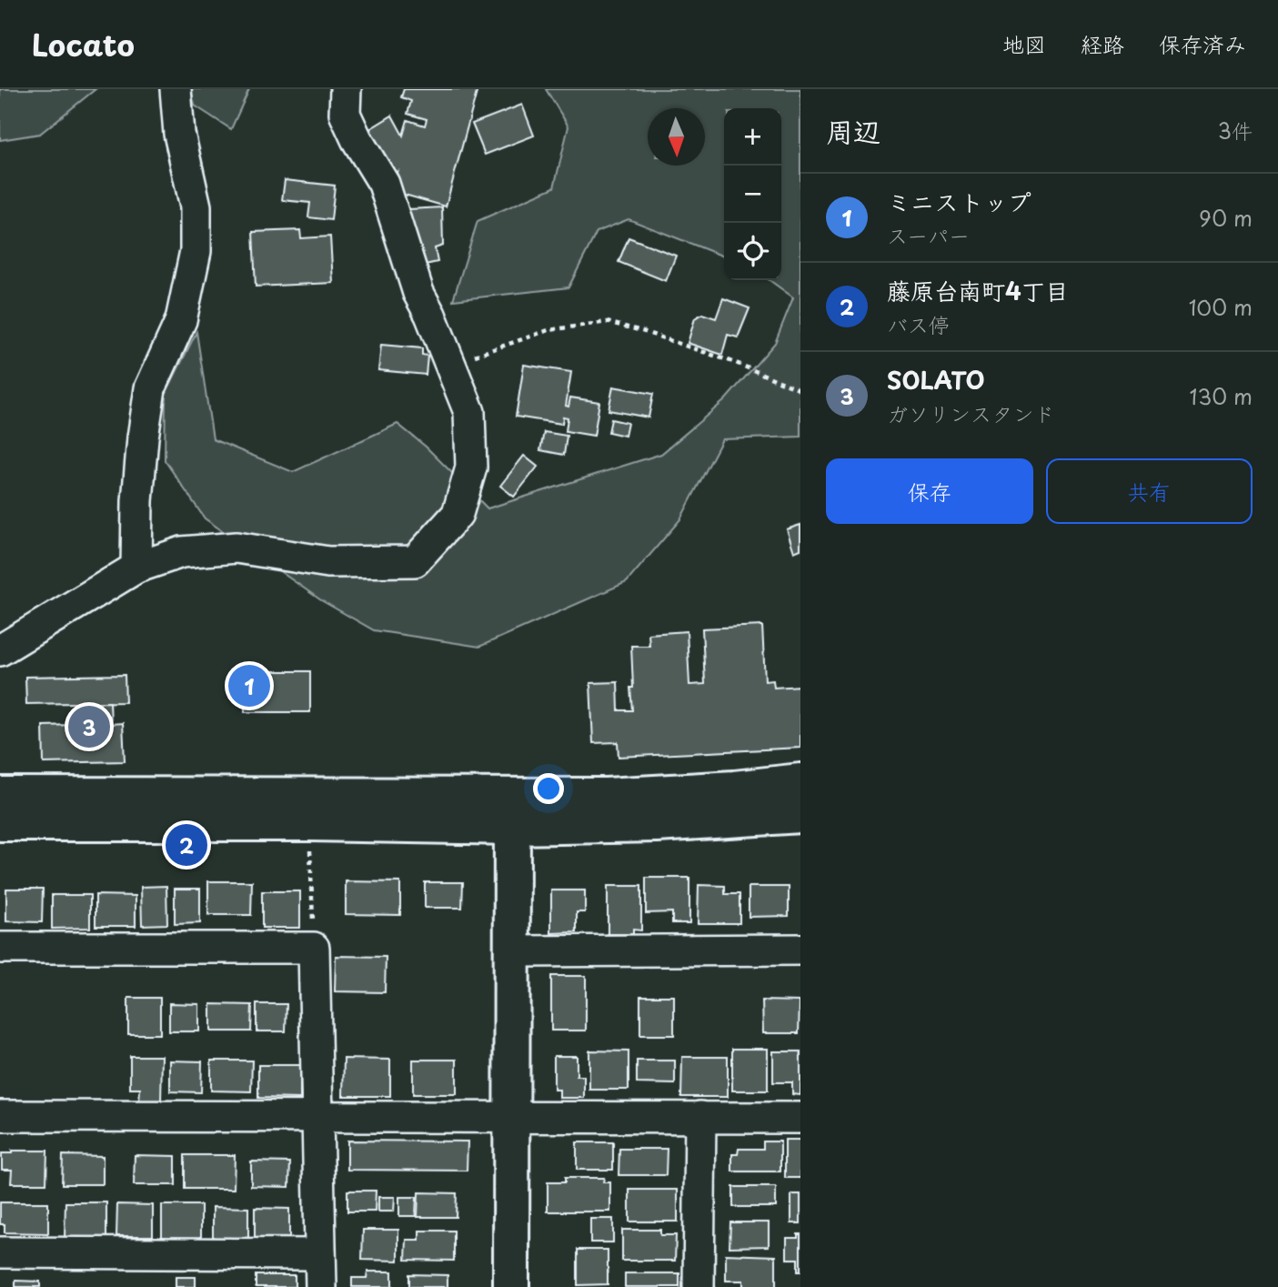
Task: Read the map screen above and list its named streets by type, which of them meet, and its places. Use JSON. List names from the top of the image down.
{
  "north": "bottom",
  "page": {
    "header": "Locato",
    "nav": ["地図", "経路", "保存済み"],
    "heading": ["周辺", "3件"],
    "map_buttons": ["+", "−"],
    "list": [
      {
        "mark": "1",
        "name": "ミニストップ",
        "note": "スーパー",
        "value": "90 m"
      },
      {
        "mark": "2",
        "name": "藤原台南町4丁目",
        "note": "バス停",
        "value": "100 m"
      },
      {
        "mark": "3",
        "name": "SOLATO",
        "note": "ガソリンスタンド",
        "value": "130 m"
      }
    ],
    "buttons": ["保存", "共有"],
    "pins": ["1", "3", "2"]
  }
}
